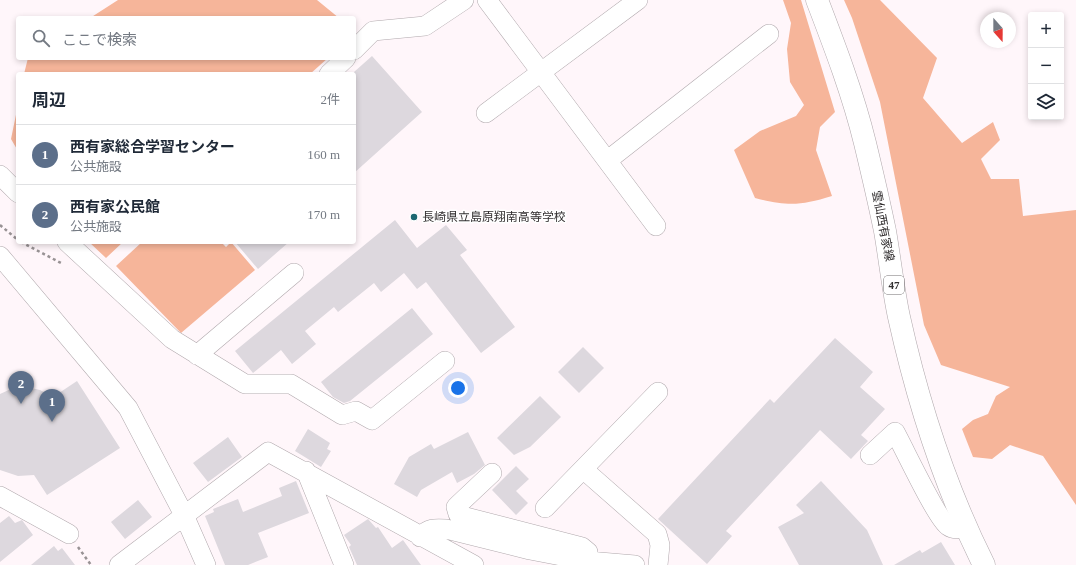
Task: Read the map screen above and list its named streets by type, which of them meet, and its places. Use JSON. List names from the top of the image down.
{
  "streets": {
    "main road": ["雲仙西有家線", "47"]
  },
  "places": ["長崎県立島原翔南高等学校"],
  "north": "bottom",
  "page": {
    "map_buttons": ["+", "−"],
    "search": "ここで検索",
    "heading": ["周辺", "2件"],
    "list": [
      {
        "mark": "1",
        "name": "西有家総合学習センター",
        "note": "公共施設",
        "value": "160 m"
      },
      {
        "mark": "2",
        "name": "西有家公民館",
        "note": "公共施設",
        "value": "170 m"
      }
    ],
    "pins": ["2", "1"]
  }
}
